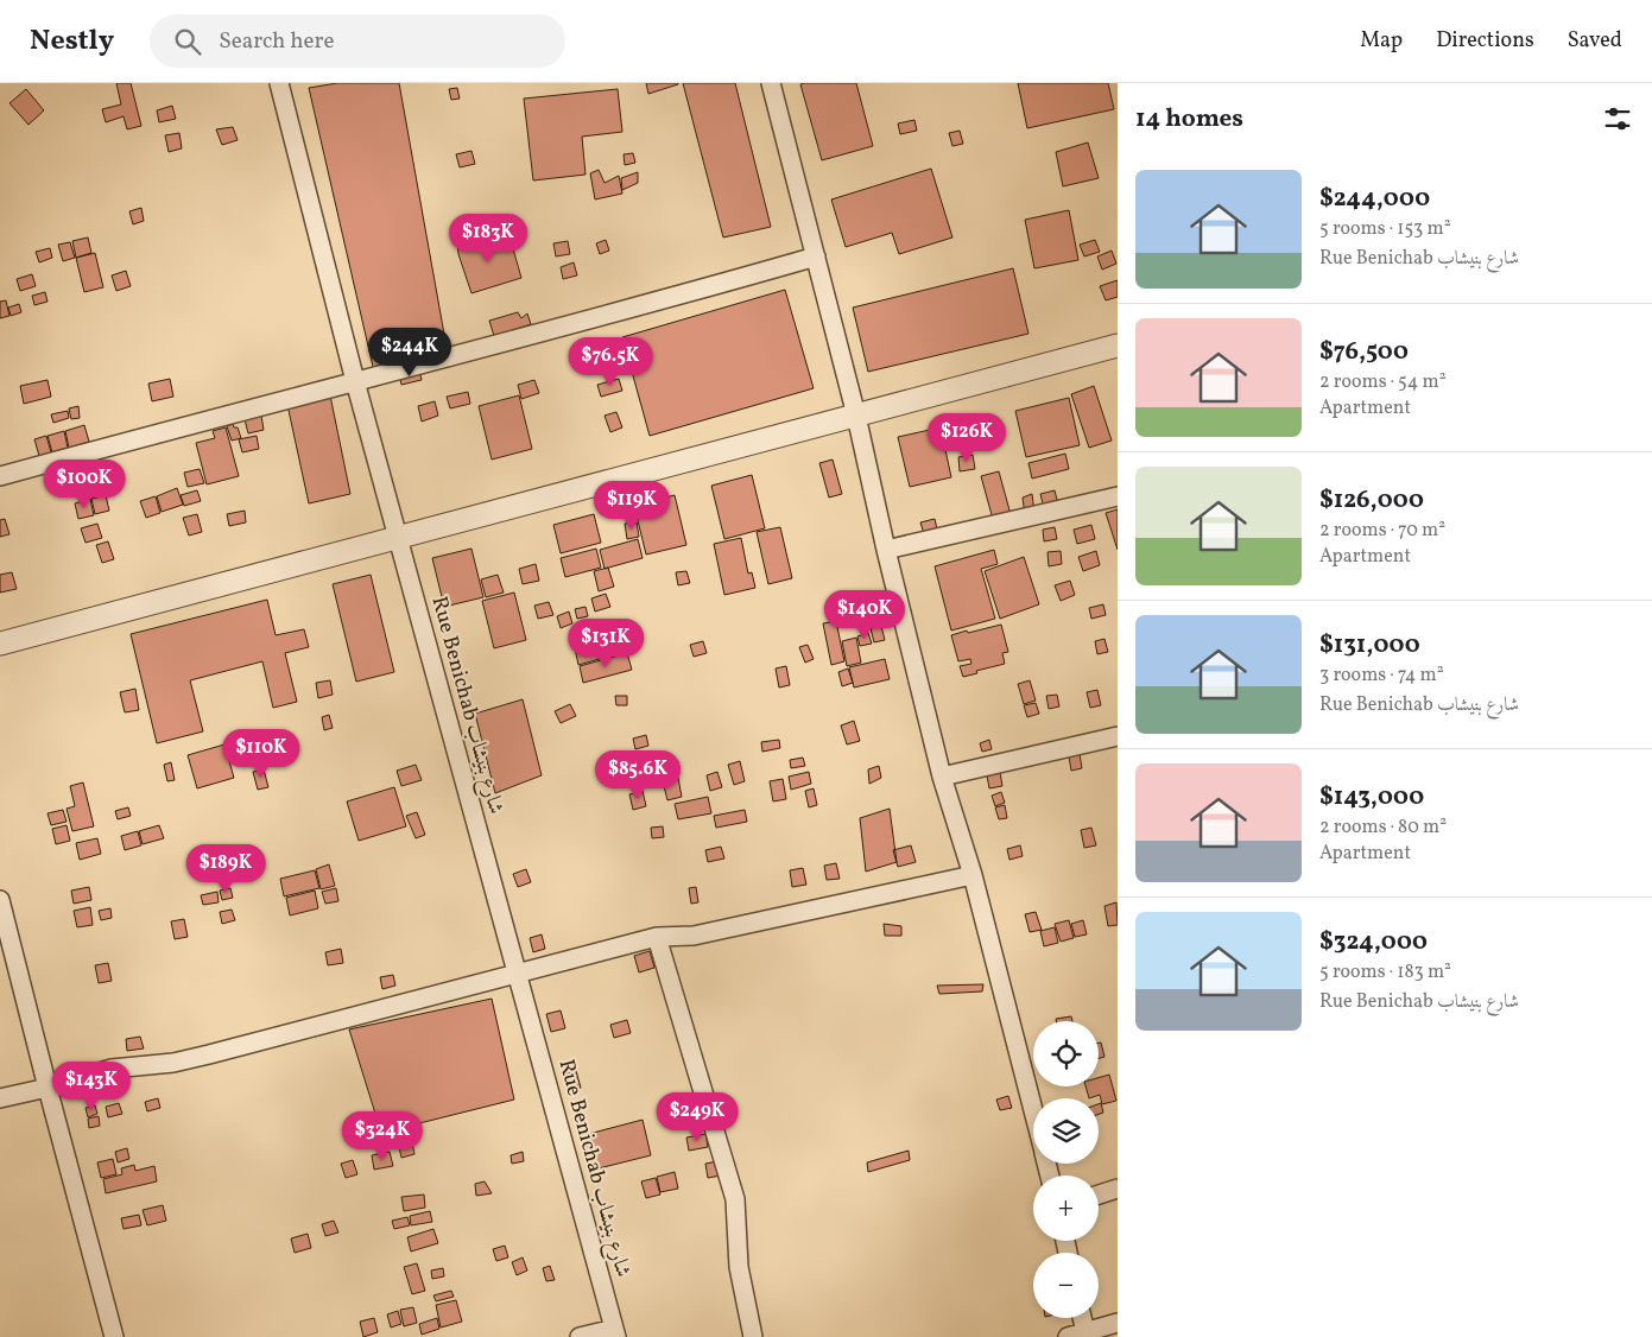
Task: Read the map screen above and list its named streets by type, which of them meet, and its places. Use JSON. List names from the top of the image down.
{
  "streets": {
    "street": ["Rue Benichab شارع بنيشاب"]
  },
  "page": {
    "header": "Nestly",
    "search": "Search here",
    "nav": ["Map", "Directions", "Saved"],
    "heading": "14 homes",
    "list": [
      {
        "name": "$244,000",
        "note": "5 rooms · 153 m² · Rue Benichab شارع بنيشاب"
      },
      {
        "name": "$76,500",
        "note": "2 rooms · 54 m² · Apartment"
      },
      {
        "name": "$126,000",
        "note": "2 rooms · 70 m² · Apartment"
      },
      {
        "name": "$131,000",
        "note": "3 rooms · 74 m² · Rue Benichab شارع بنيشاب"
      },
      {
        "name": "$143,000",
        "note": "2 rooms · 80 m² · Apartment"
      },
      {
        "name": "$324,000",
        "note": "5 rooms · 183 m² · Rue Benichab شارع بنيشاب"
      }
    ],
    "price": [
      "$183K",
      "$244K",
      "$76.5K",
      "$126K",
      "$100K",
      "$119K",
      "$140K",
      "$131K",
      "$110K",
      "$85.6K",
      "$189K",
      "$143K",
      "$249K",
      "$324K"
    ],
    "map_buttons": ["+", "−"]
  }
}
